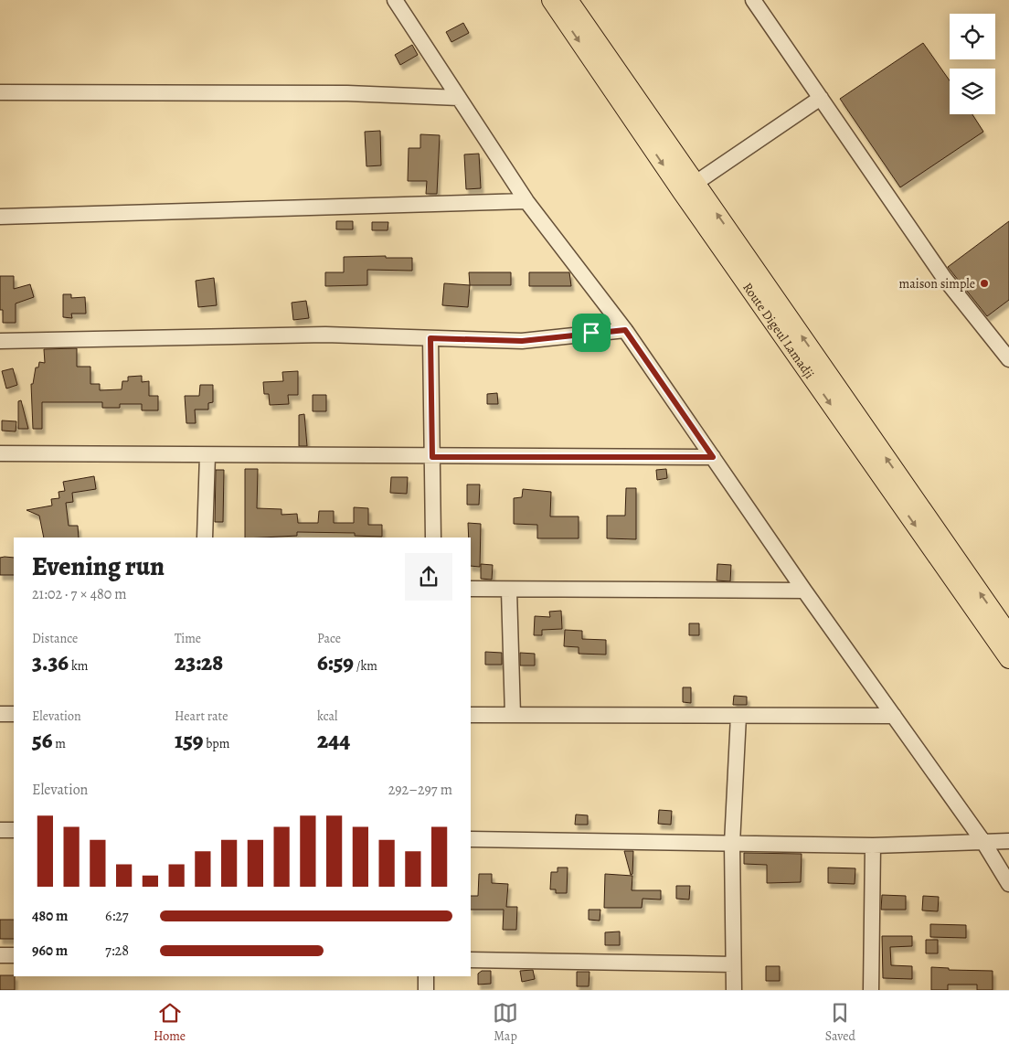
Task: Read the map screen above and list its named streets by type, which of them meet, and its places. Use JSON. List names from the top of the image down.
{
  "streets": {
    "main road": ["Route Digeul Lamadji"]
  },
  "places": ["maison simple"],
  "page": {
    "heading": ["Evening run", "21:02 · 7 × 480 m"],
    "stats": [
      ["Distance", "3.36 km"],
      ["Time", "23:28"],
      ["Pace", "6:59 /km"],
      ["Elevation", "56 m"],
      ["Heart rate", "159 bpm"],
      ["kcal", "244"]
    ],
    "chart": ["Elevation", "292–297 m"],
    "list": [
      {
        "name": "480 m",
        "note": "6:27"
      },
      {
        "name": "960 m",
        "note": "7:28"
      }
    ],
    "tabs": ["Home", "Map", "Saved"]
  }
}
